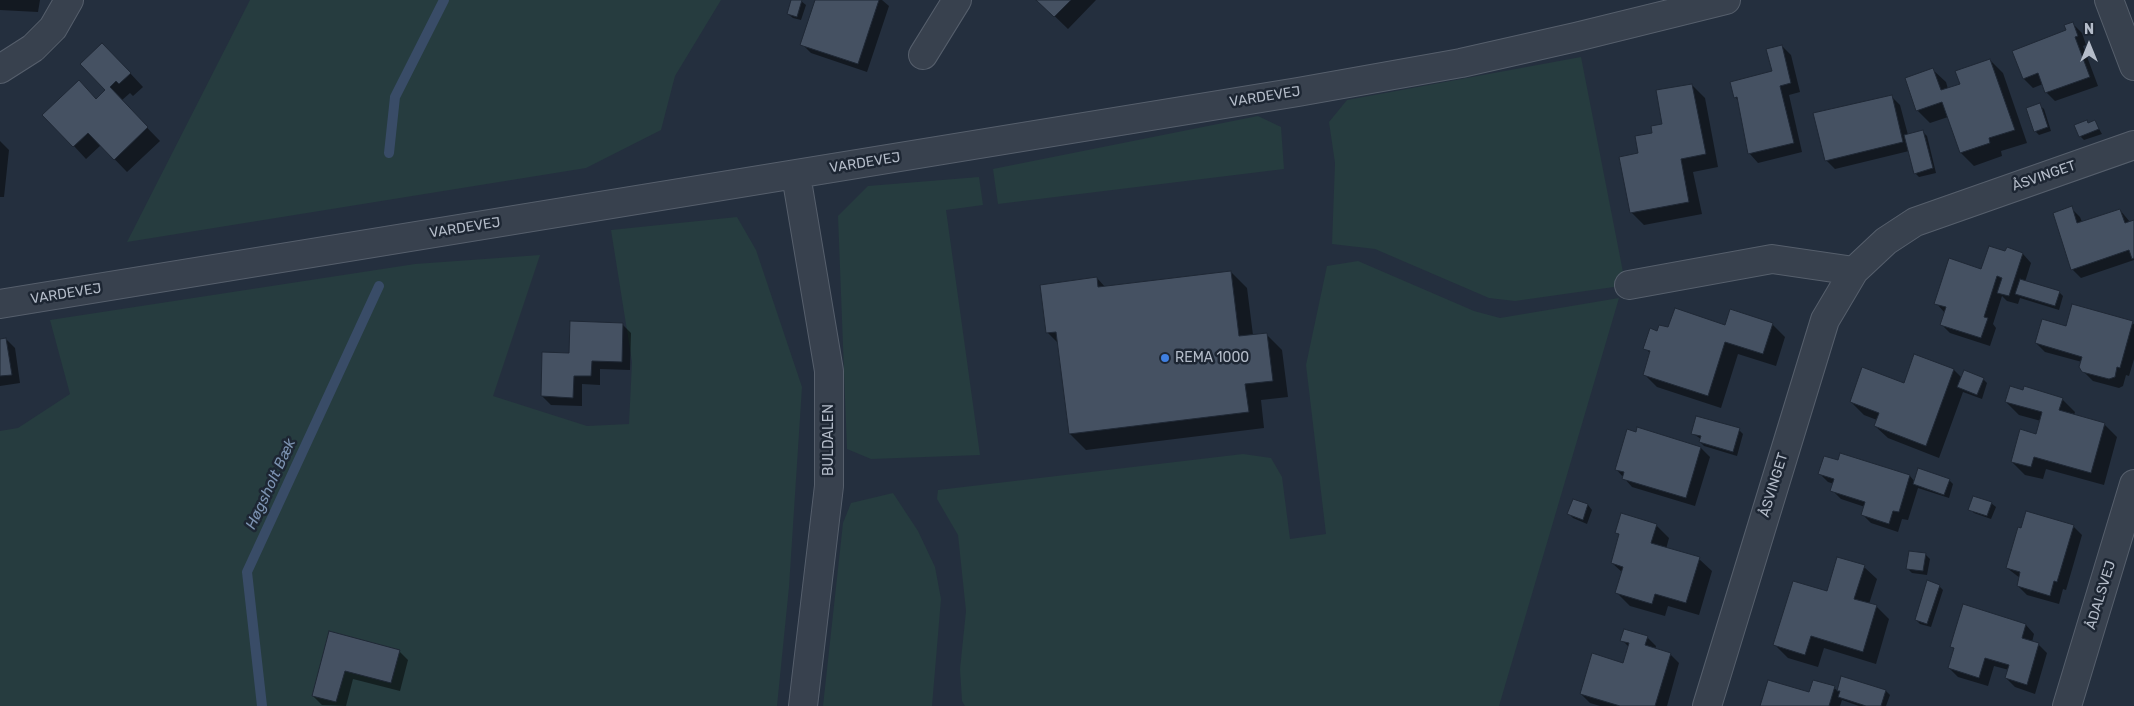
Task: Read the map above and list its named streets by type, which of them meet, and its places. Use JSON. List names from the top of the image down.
{
  "streets": {
    "street": [
      "VARDEVEJ",
      "ÅSVINGET",
      "BULDALEN",
      "ÅDALSVEJ"
    ]
  },
  "crossings": [
    ["VARDEVEJ", "BULDALEN"]
  ],
  "water": ["Høgsholt Bæk"],
  "places": ["REMA 1000"],
  "north": "top"
}
